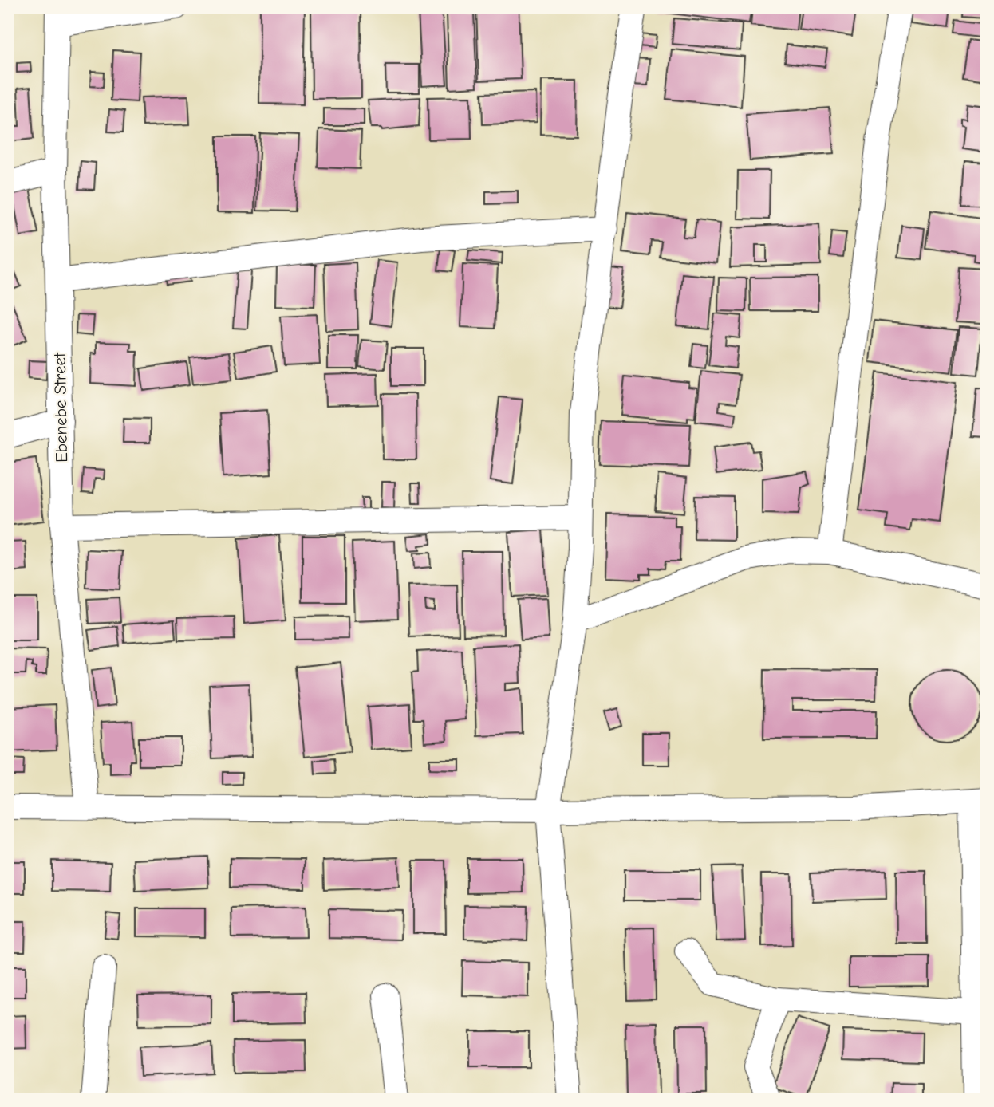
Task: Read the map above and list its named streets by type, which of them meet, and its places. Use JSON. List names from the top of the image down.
{
  "streets": {
    "street": ["Ebenebe Street"]
  }
}
